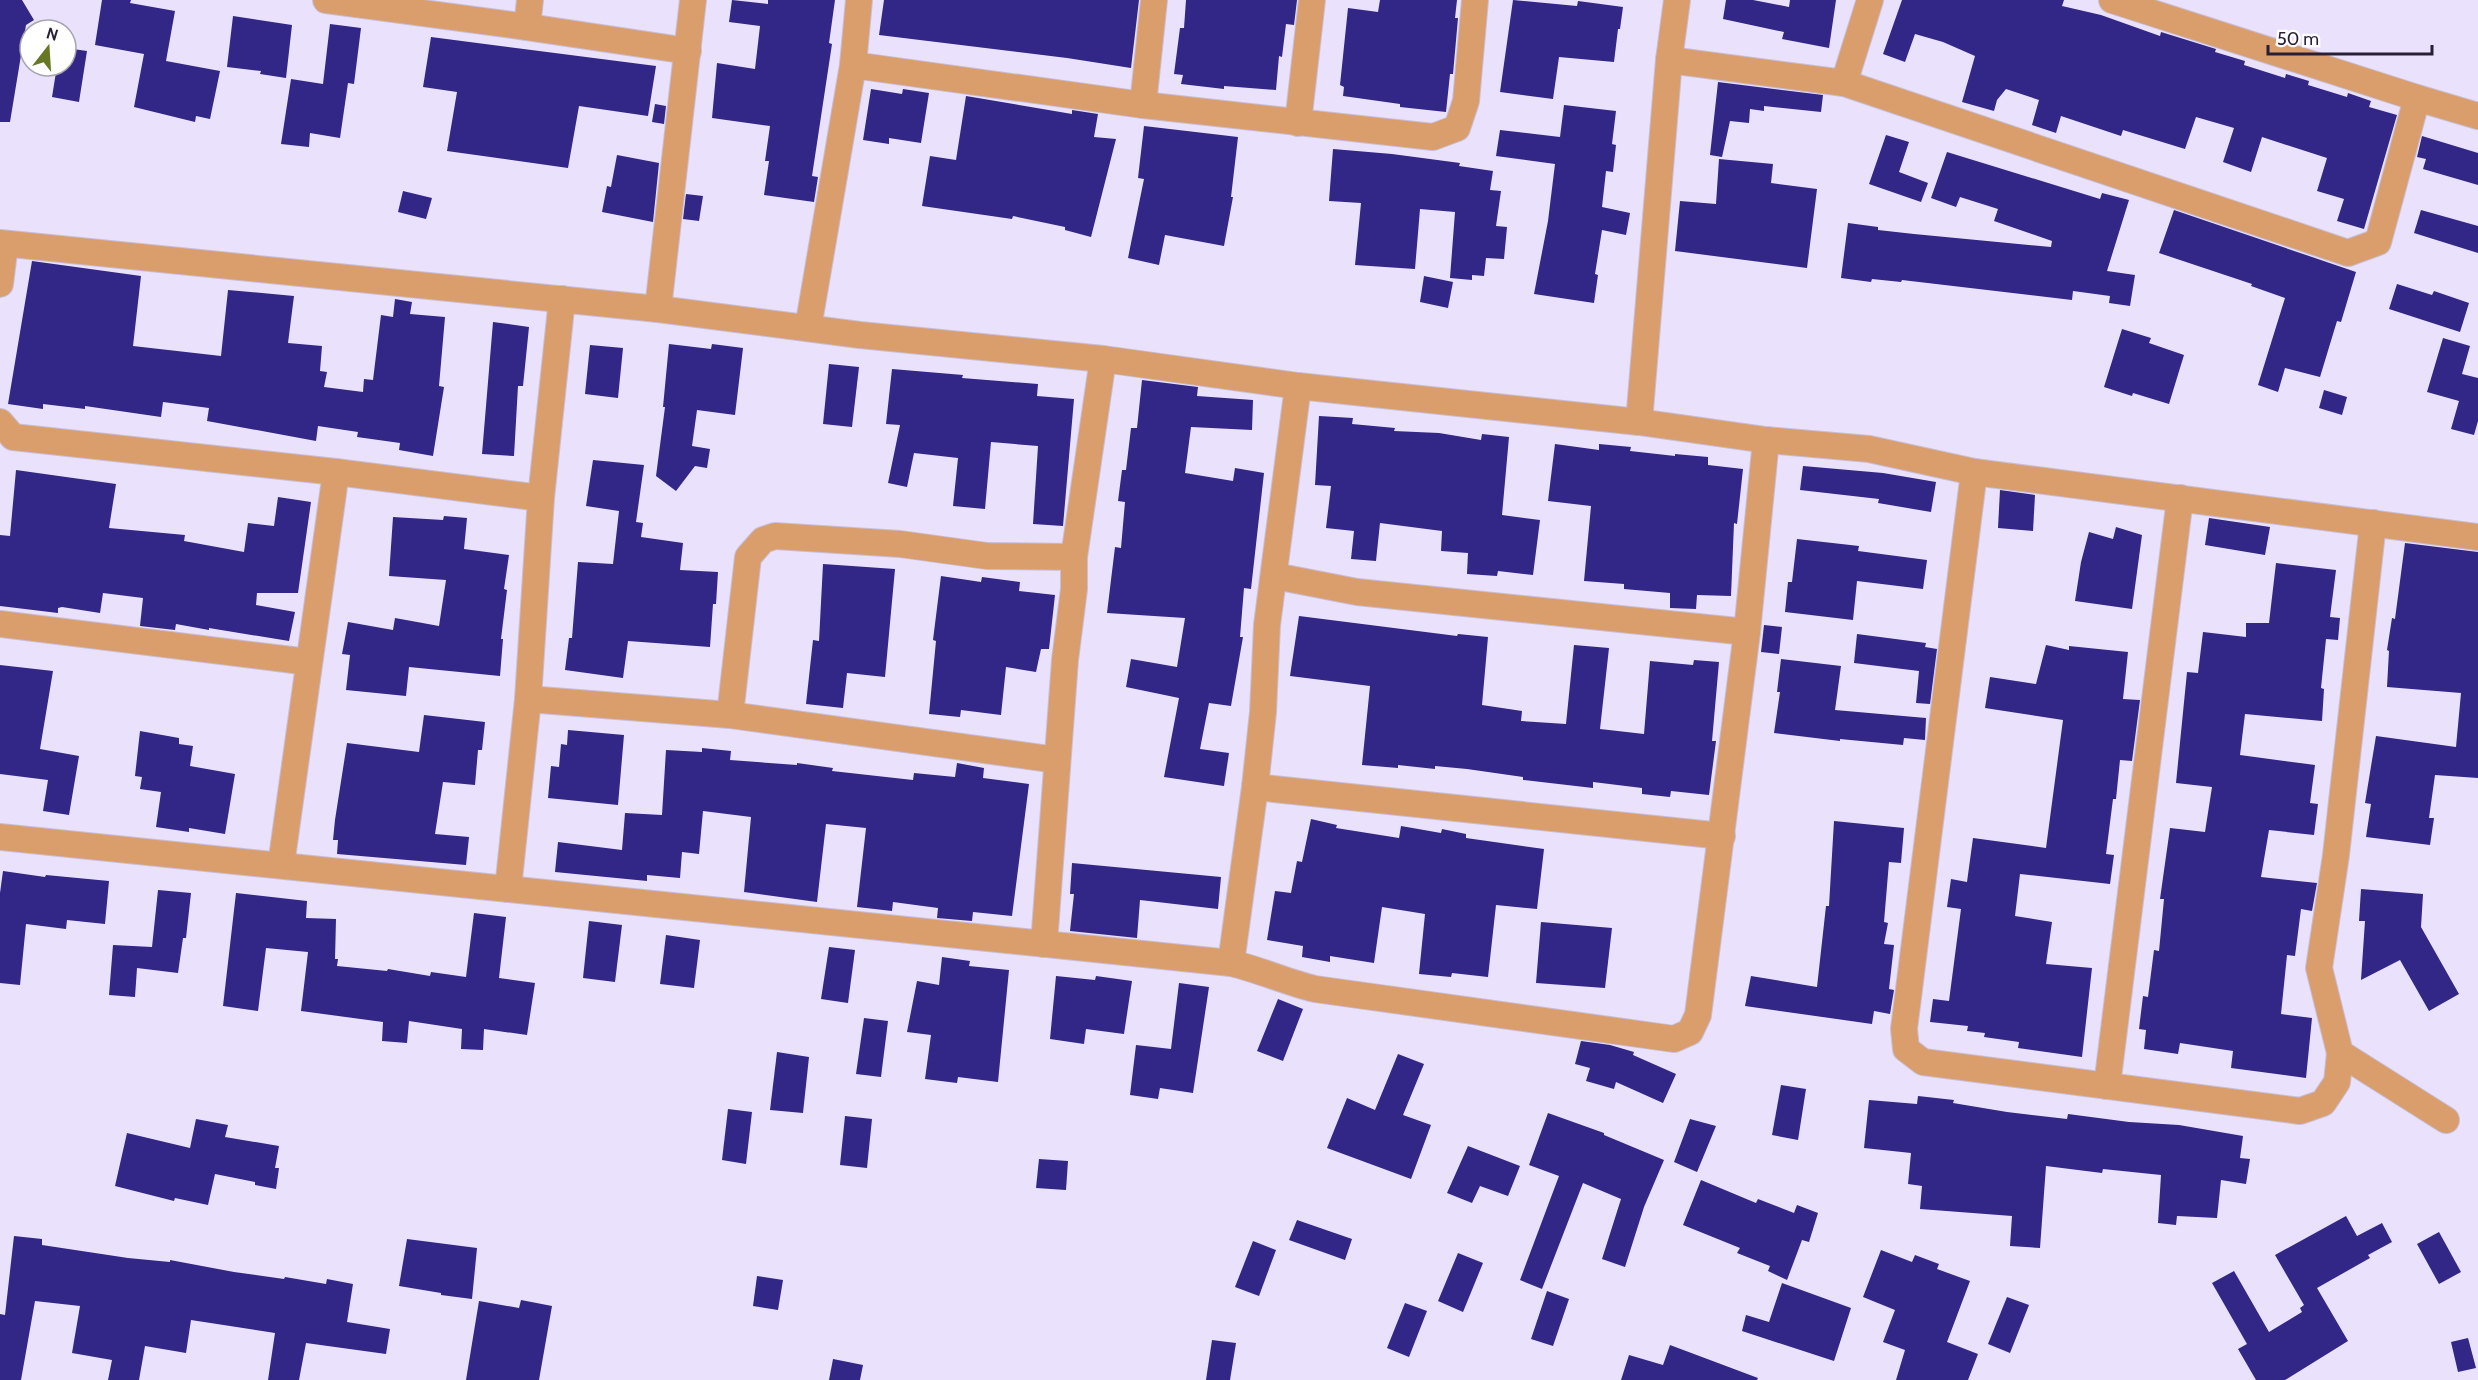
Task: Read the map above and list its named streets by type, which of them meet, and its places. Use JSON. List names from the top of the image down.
{
  "scale_bar": "50 m",
  "north": "top"
}
